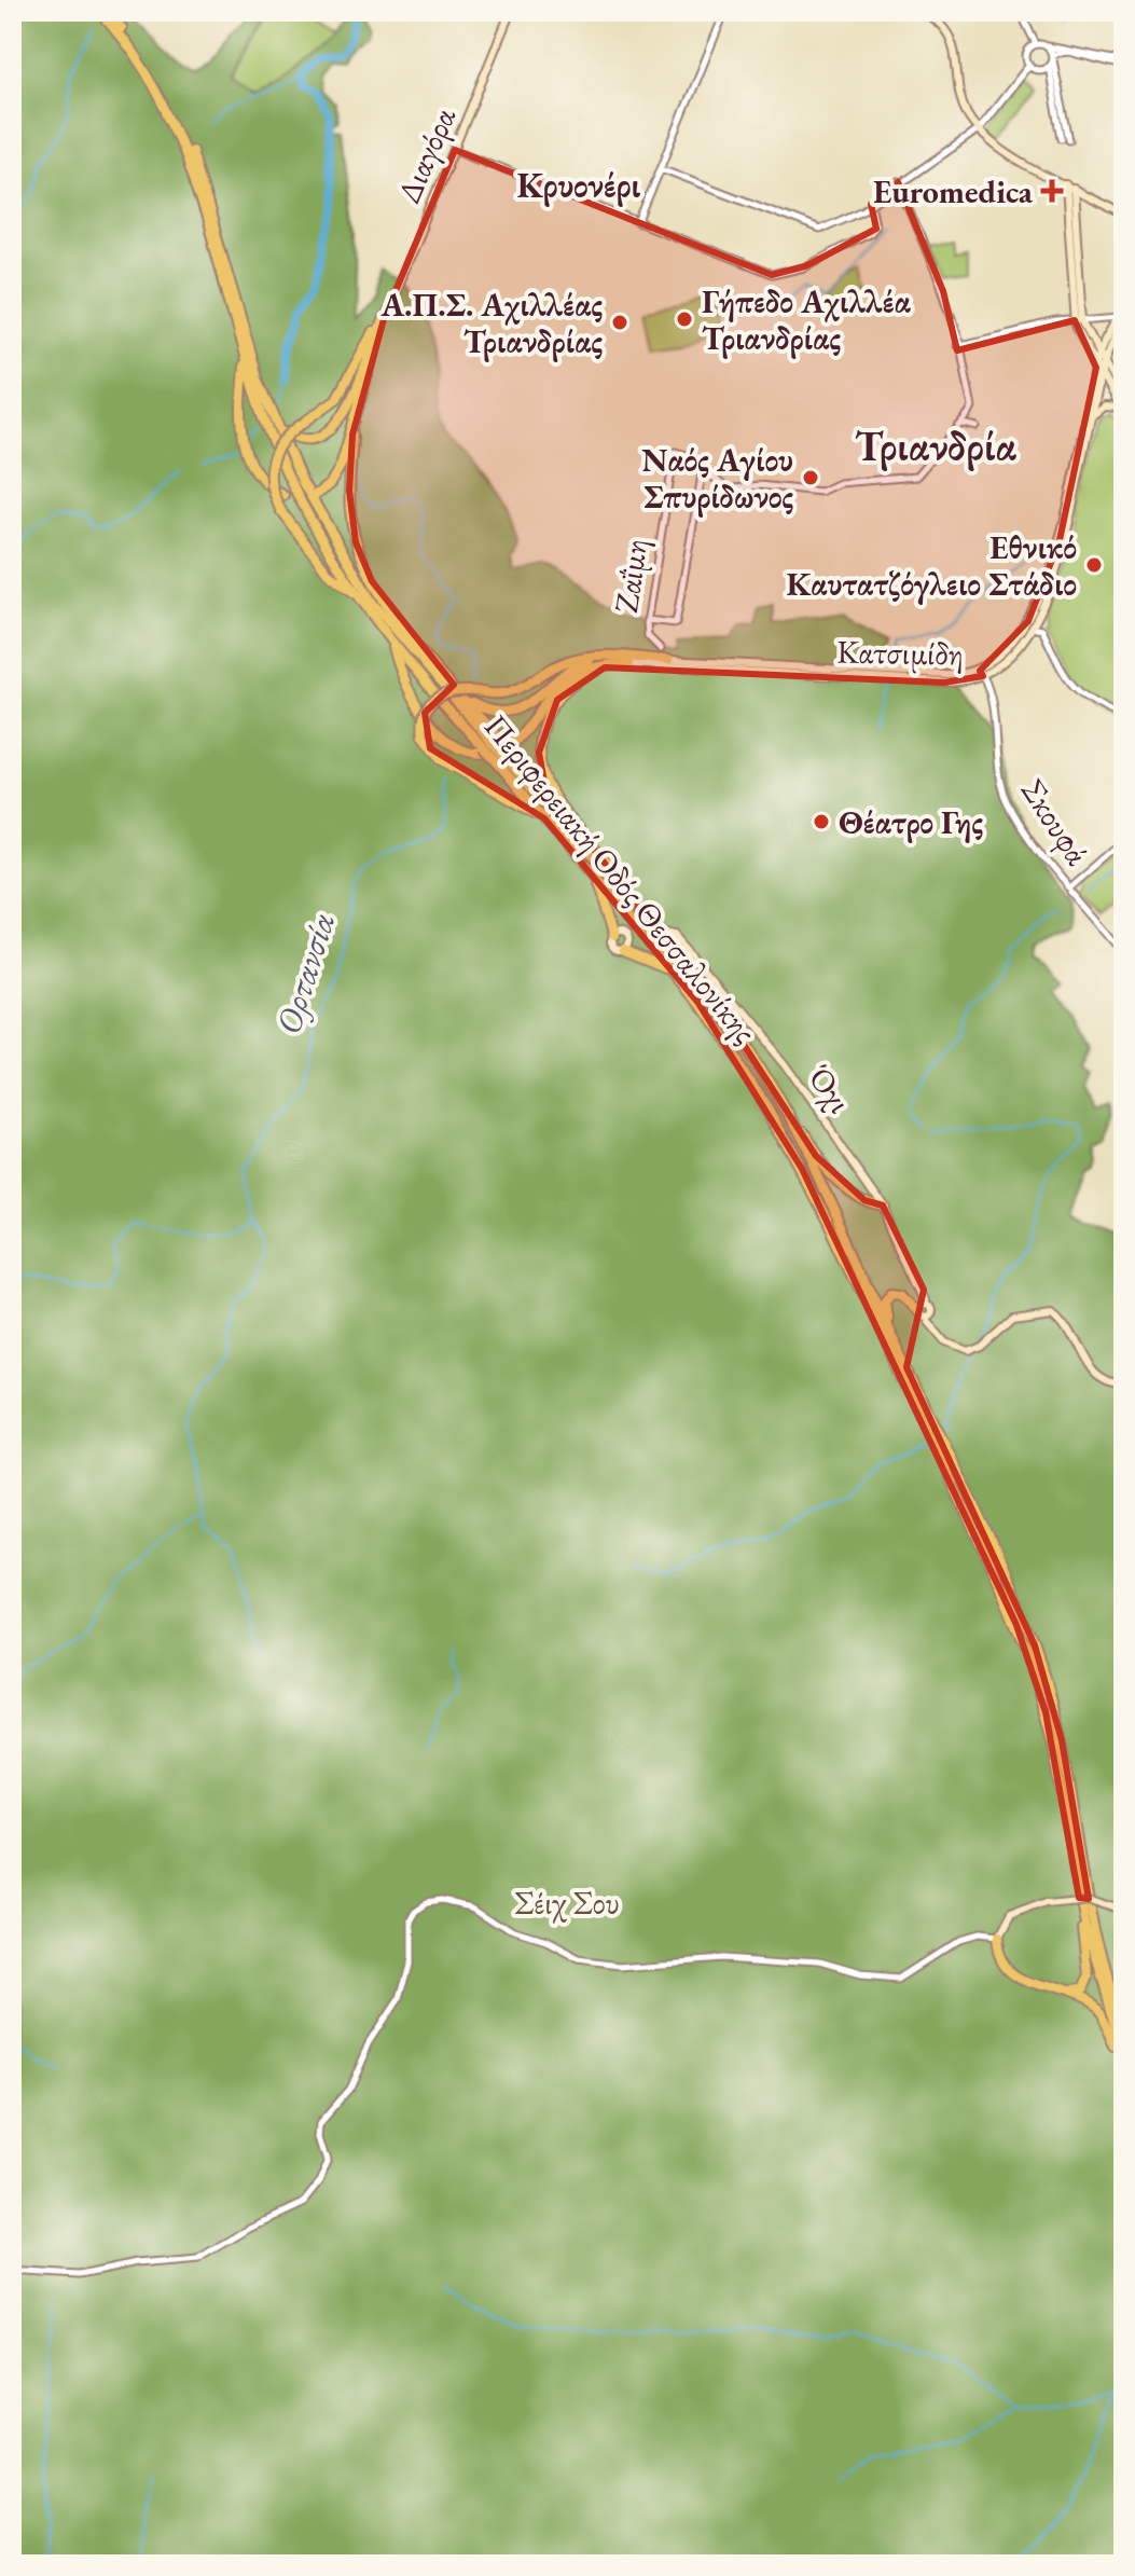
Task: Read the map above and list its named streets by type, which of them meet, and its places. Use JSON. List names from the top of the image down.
{
  "streets": {
    "highway": ["Περιφερειακή Οδός Θεσσαλονίκης"],
    "main road": ["Διαγόρα", "Κατσιμίδη", "Όχι"],
    "street": ["Ζαΐμη", "Σκουφά"]
  },
  "crossings": [
    ["Κατσιμίδη", "Σκουφά"]
  ],
  "districts": ["Κρυονέρι", "Τριανδρία"],
  "water": ["Ορτανσία"],
  "parks": ["Σέιχ Σου"],
  "places": {
    "health": ["Euromedica"],
    "other": [
      "Γήπεδο Αχιλλέα Τριανδρίας",
      "Α.Π.Σ. Αχιλλέας Τριανδρίας",
      "Ναός Αγίου Σπυρίδωνος",
      "Εθνικό Καυτατζόγλειο Στάδιο",
      "Θέατρο Γης"
    ]
  }
}
